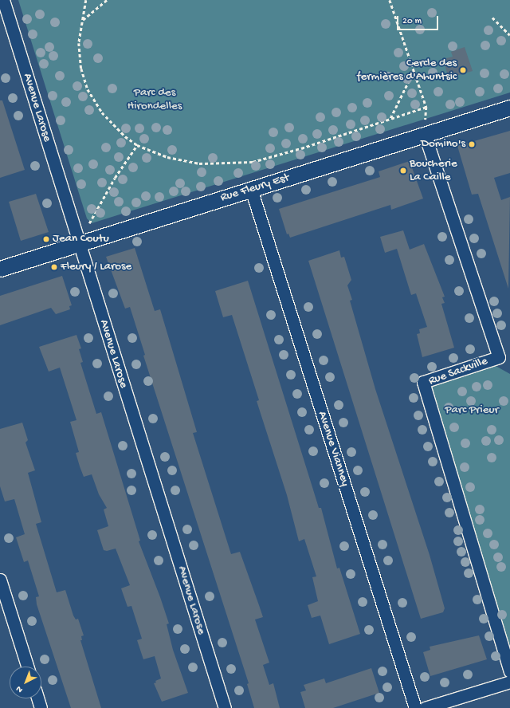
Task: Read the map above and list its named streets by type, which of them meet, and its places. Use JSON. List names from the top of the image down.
{
  "streets": {
    "street": [
      "Avenue Larose",
      "Rue Fleury Est",
      "Rue Sackville",
      "Avenue Vianney"
    ]
  },
  "crossings": [
    ["Avenue Larose", "Rue Fleury Est"],
    ["Rue Fleury Est", "Rue Sackville"],
    ["Rue Fleury Est", "Avenue Vianney"]
  ],
  "parks": ["Parc des Hirondelles", "Parc Prieur"],
  "places": [
    "Cercle des fermières d'Ahuntsic",
    "Domino's",
    "Boucherie La Caille",
    "Jean Coutu",
    "Fleury / Larose"
  ],
  "scale_bar": "20 m",
  "north": "bottom left"
}
